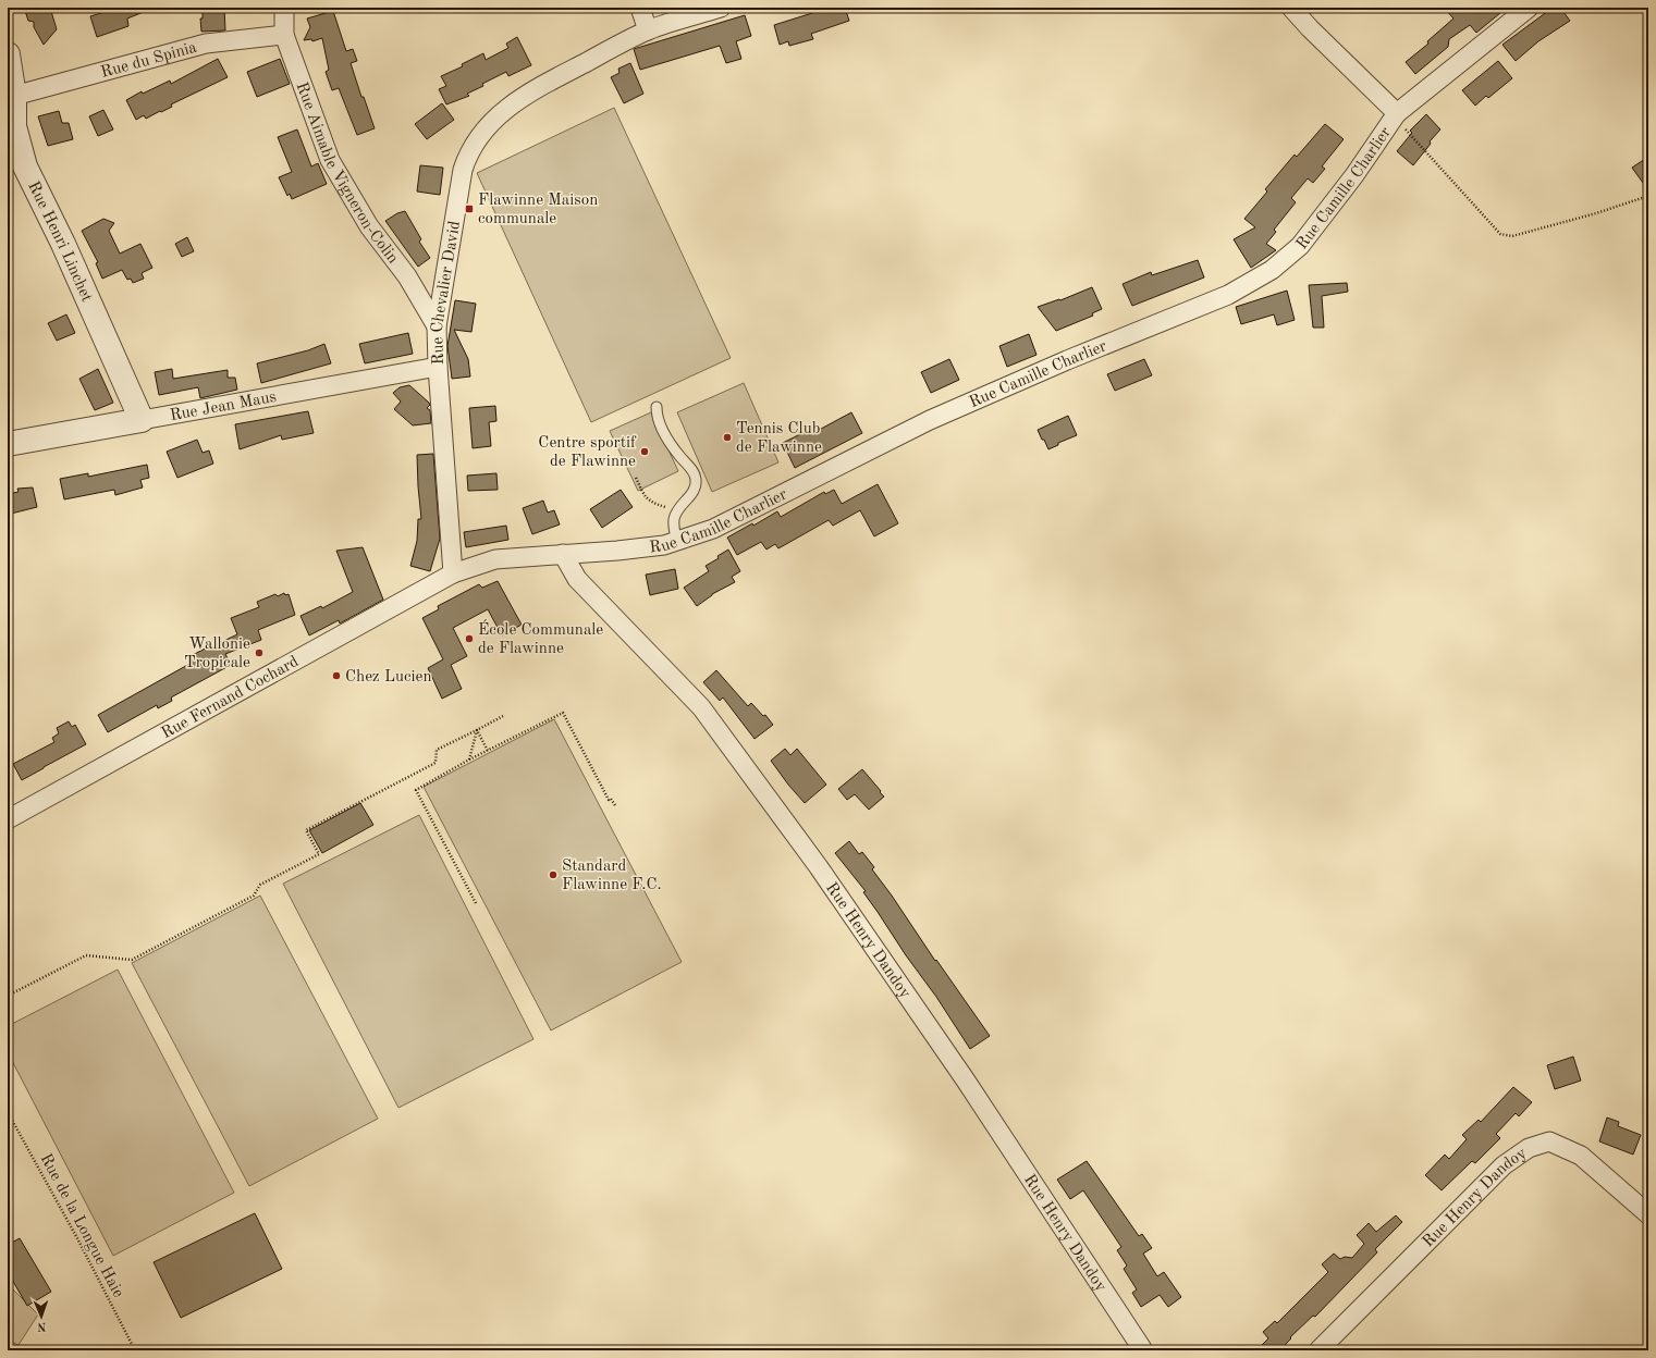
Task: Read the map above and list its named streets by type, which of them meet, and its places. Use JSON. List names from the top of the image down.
{
  "streets": {
    "street": [
      "Rue du Spinia",
      "Rue Aimable Vigneron-Colin",
      "Rue Camille Charlier",
      "Rue Henri Linchet",
      "Rue Chevalier David",
      "Rue Jean Maus",
      "Rue Fernand Cochard",
      "Rue Henry Dandoy"
    ],
    "path": ["Rue de la Longue Haie"]
  },
  "crossings": [
    ["Rue du Spinia", "Rue Aimable Vigneron-Colin"],
    ["Rue du Spinia", "Rue Henri Linchet"],
    ["Rue Aimable Vigneron-Colin", "Rue Chevalier David"],
    ["Rue Camille Charlier", "Rue Chevalier David"],
    ["Rue Camille Charlier", "Rue Fernand Cochard"],
    ["Rue Camille Charlier", "Rue Henry Dandoy"],
    ["Rue Henri Linchet", "Rue Jean Maus"],
    ["Rue Chevalier David", "Rue Jean Maus"],
    ["Rue Chevalier David", "Rue Fernand Cochard"]
  ],
  "places": {
    "transit": ["Flawinne Maison communale"],
    "other": [
      "Tennis Club de Flawinne",
      "Centre sportif de Flawinne",
      "École Communale de Flawinne",
      "Wallonie Tropicale",
      "Chez Lucien",
      "Standard Flawinne F.C."
    ]
  },
  "north": "bottom"
}
